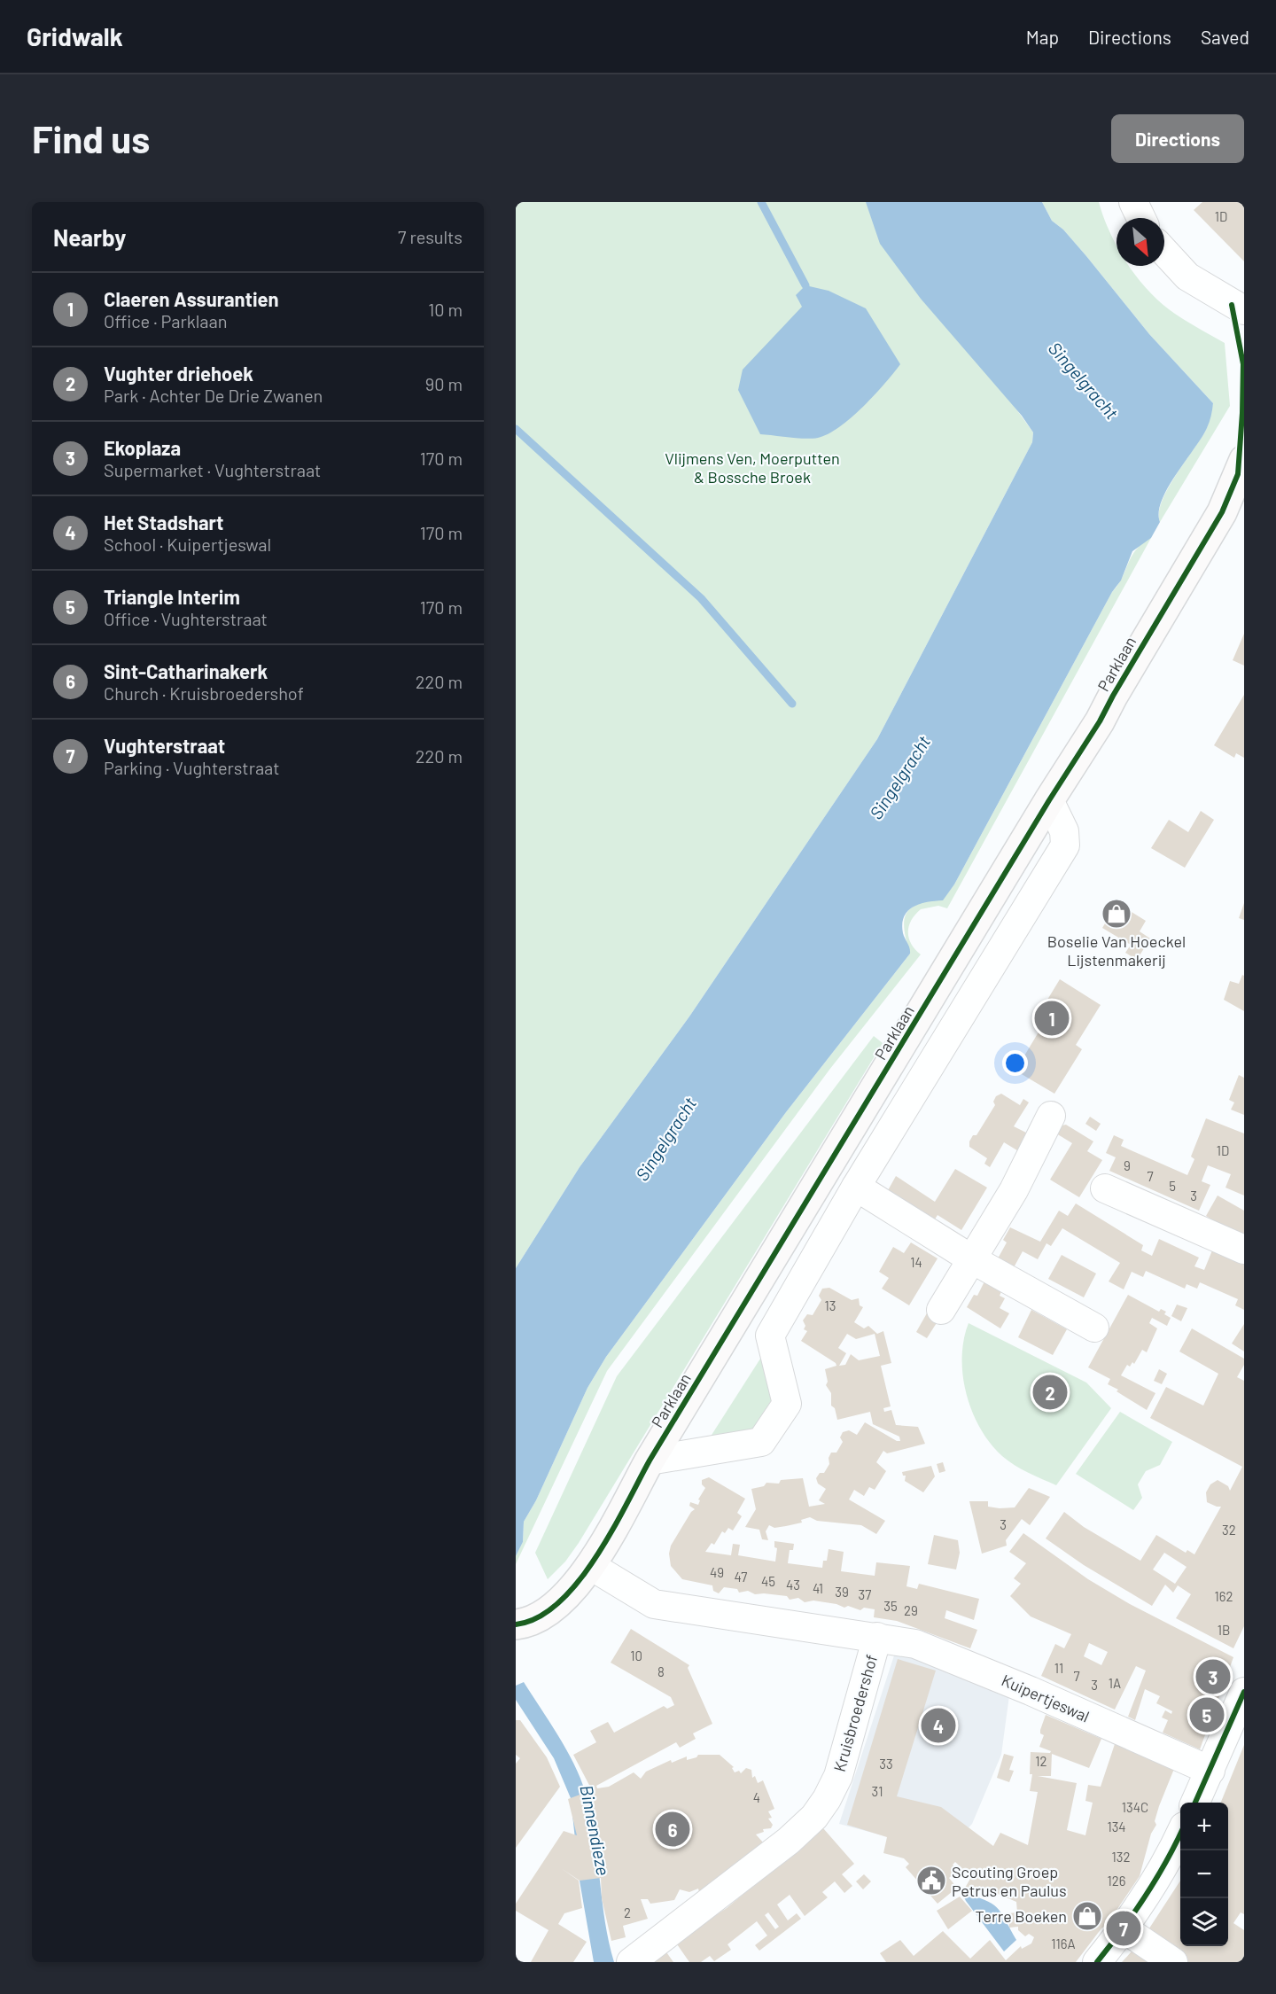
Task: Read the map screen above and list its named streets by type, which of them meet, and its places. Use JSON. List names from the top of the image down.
{
  "streets": {
    "main road": ["Parklaan"],
    "street": ["Kuipertjeswal", "Kruisbroedershof"]
  },
  "crossings": [
    ["Parklaan", "Kruisbroedershof"],
    ["Kuipertjeswal", "Kruisbroedershof"]
  ],
  "water": ["Singelgracht", "Binnendieze"],
  "parks": ["Vlijmens Ven, Moerputten & Bossche Broek"],
  "places": {
    "shop": ["Boselie Van Hoeckel Lijstenmakerij", "Terre Boeken"],
    "public building": ["Scouting Groep Petrus en Paulus"]
  },
  "house_numbers": [
    "1D",
    "1D",
    "9",
    "7",
    "5",
    "3",
    "14",
    "13",
    "3",
    "32",
    "49",
    "47",
    "45",
    "43",
    "41",
    "39",
    "37",
    "162",
    "35",
    "29",
    "1B",
    "10",
    "11",
    "8",
    "7",
    "1A",
    "3",
    "12",
    "33",
    "31",
    "4",
    "134C",
    "134",
    "132",
    "126",
    "2",
    "116A"
  ],
  "north": "bottom right",
  "page": {
    "header": "Gridwalk",
    "nav": ["Map", "Directions", "Saved"],
    "buttons": "Directions",
    "title": "Find us",
    "heading": ["Nearby", "7 results"],
    "list": [
      {
        "mark": "1",
        "name": "Claeren Assurantien",
        "note": "Office · Parklaan",
        "value": "10 m"
      },
      {
        "mark": "2",
        "name": "Vughter driehoek",
        "note": "Park · Achter De Drie Zwanen",
        "value": "90 m"
      },
      {
        "mark": "3",
        "name": "Ekoplaza",
        "note": "Supermarket · Vughterstraat",
        "value": "170 m"
      },
      {
        "mark": "4",
        "name": "Het Stadshart",
        "note": "School · Kuipertjeswal",
        "value": "170 m"
      },
      {
        "mark": "5",
        "name": "Triangle Interim",
        "note": "Office · Vughterstraat",
        "value": "170 m"
      },
      {
        "mark": "6",
        "name": "Sint-Catharinakerk",
        "note": "Church · Kruisbroedershof",
        "value": "220 m"
      },
      {
        "mark": "7",
        "name": "Vughterstraat",
        "note": "Parking · Vughterstraat",
        "value": "220 m"
      }
    ],
    "pins": [
      "1",
      "2",
      "3",
      "5",
      "4",
      "6",
      "7"
    ],
    "map_buttons": ["+", "−"]
  }
}
